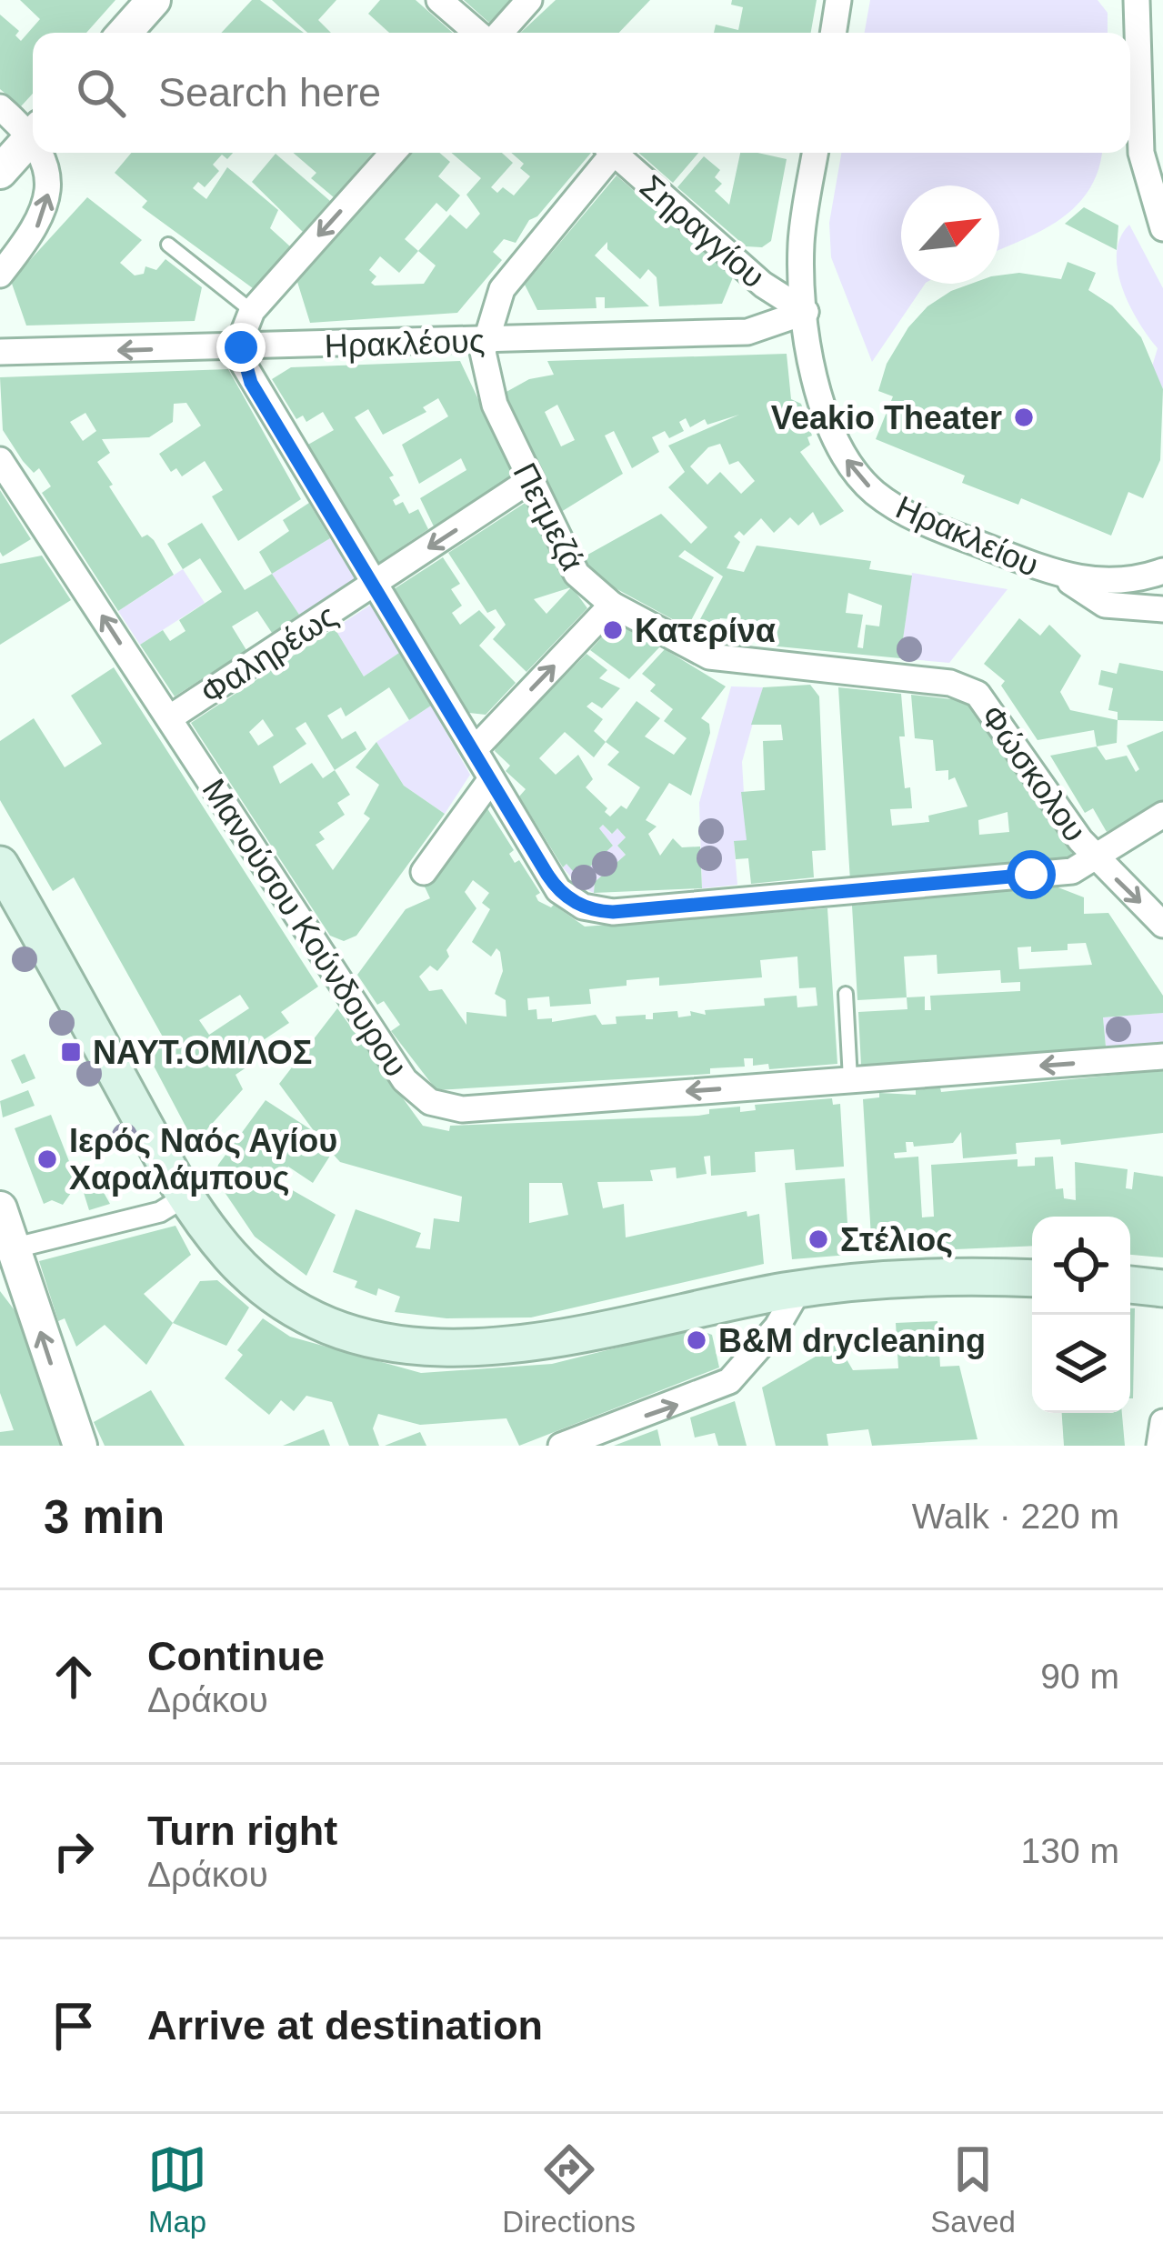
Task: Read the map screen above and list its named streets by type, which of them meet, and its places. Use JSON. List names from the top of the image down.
{
  "streets": {
    "street": [
      "Σηραγγίου",
      "Ηρακλέους",
      "Πετμεζά",
      "Ηρακλείου",
      "Φαληρέως",
      "Φώσκολου",
      "Μανούσου Κούνδουρου"
    ]
  },
  "crossings": [
    ["Σηραγγίου", "Ηρακλέους"],
    ["Σηραγγίου", "Ηρακλείου"],
    ["Ηρακλέους", "Πετμεζά"],
    ["Ηρακλέους", "Ηρακλείου"],
    ["Πετμεζά", "Φαληρέως"],
    ["Πετμεζά", "Φώσκολου"],
    ["Φαληρέως", "Μανούσου Κούνδουρου"]
  ],
  "one_way": ["Ηρακλείου", "Μανούσου Κούνδουρου"],
  "places": {
    "other": [
      "Veakio Theater",
      "Κατερίνα",
      "Ιερός Ναός Αγίου Χαραλάμπους",
      "Στέλιος",
      "B&M drycleaning"
    ],
    "transit": ["ΝΑΥΤ.ΟΜΙΛΟΣ"]
  },
  "north": "top right",
  "page": {
    "search": "Search here",
    "heading": ["3 min", "Walk · 220 m"],
    "list": [
      ["Continue", "Δράκου", "90 m"],
      ["Turn right", "Δράκου", "130 m"],
      "Arrive at destination"
    ],
    "nav": ["Map", "Directions", "Saved"]
  }
}
